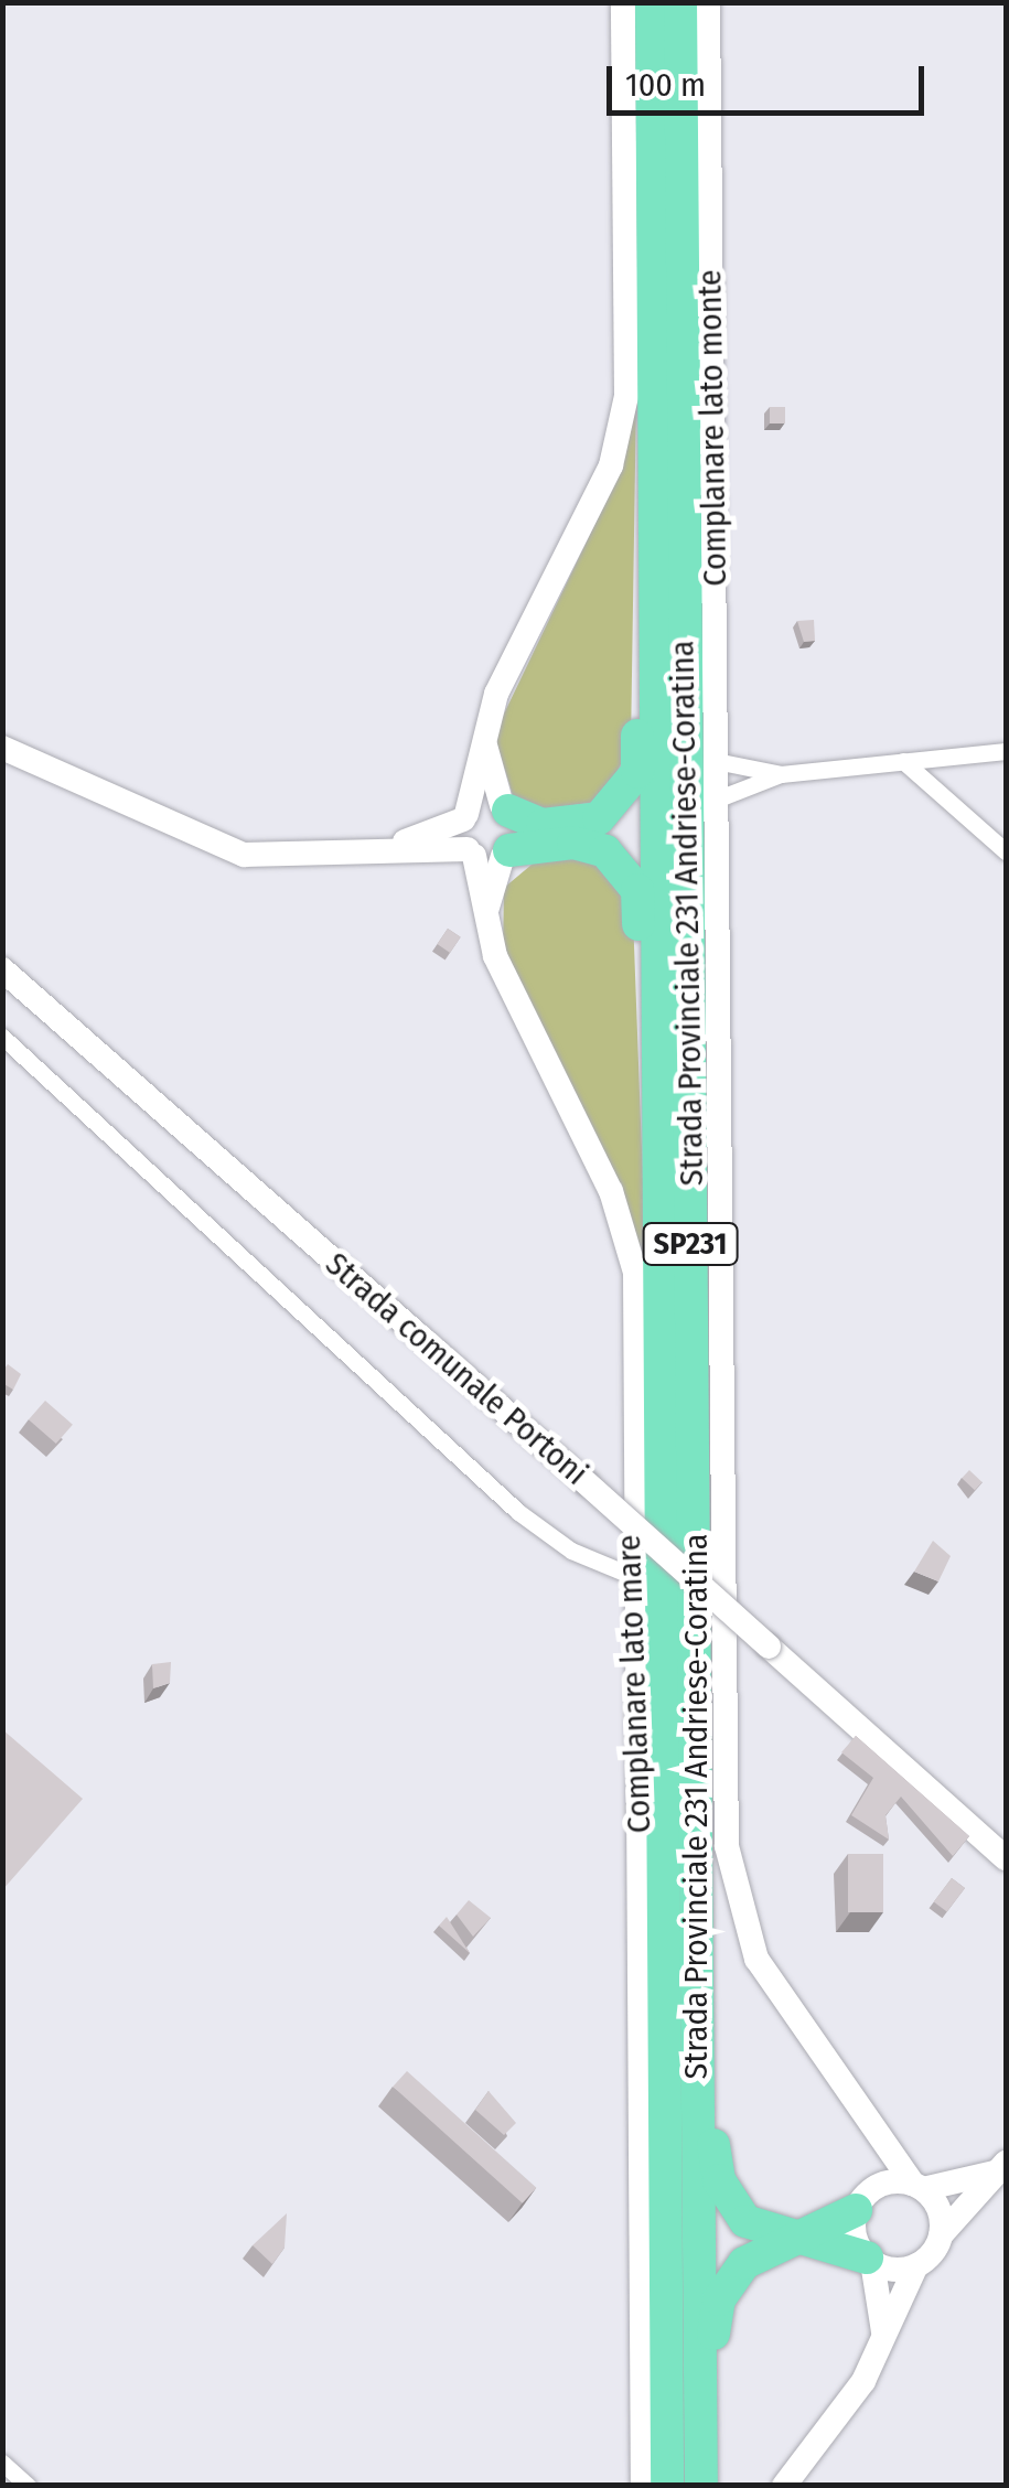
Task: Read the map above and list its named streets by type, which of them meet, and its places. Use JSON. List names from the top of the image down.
{
  "streets": {
    "highway": ["Strada Provinciale 231 Andriese-Coratina", "SP231"],
    "street": ["Complanare lato monte", "Strada comunale Portoni", "Complanare lato mare"]
  },
  "scale_bar": "100 m"
}
